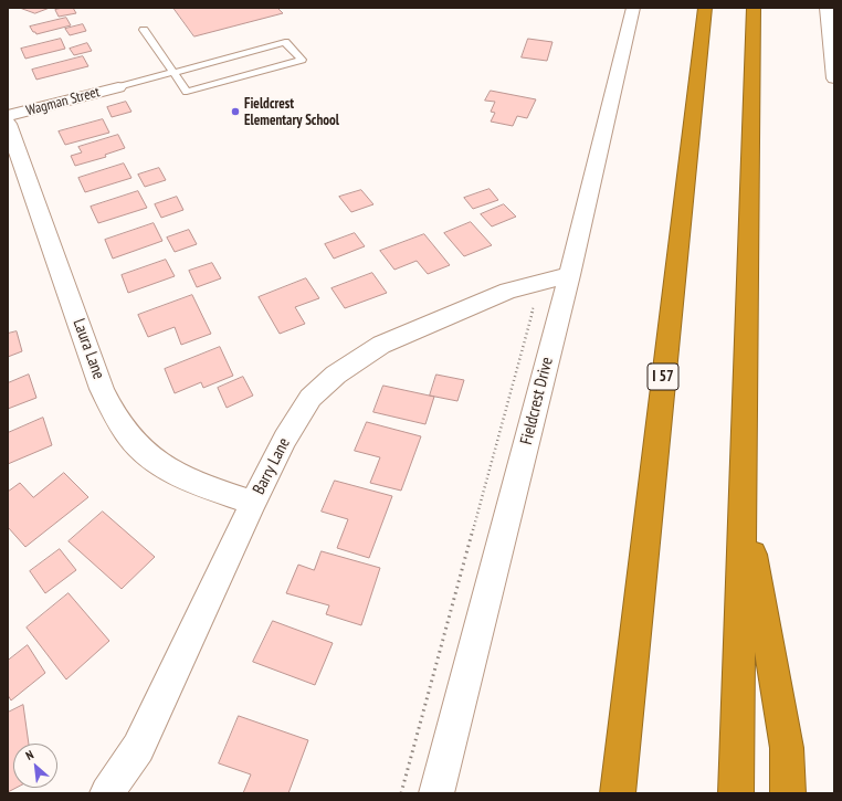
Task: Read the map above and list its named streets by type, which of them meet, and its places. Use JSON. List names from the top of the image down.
{
  "streets": {
    "highway": ["I 57"],
    "street": [
      "Wagman Street",
      "Laura Lane",
      "Fieldcrest Drive",
      "Barry Lane"
    ]
  },
  "crossings": [
    ["Laura Lane", "Barry Lane"],
    ["Fieldcrest Drive", "Barry Lane"]
  ],
  "places": ["Fieldcrest Elementary School"],
  "north": "top left"
}
